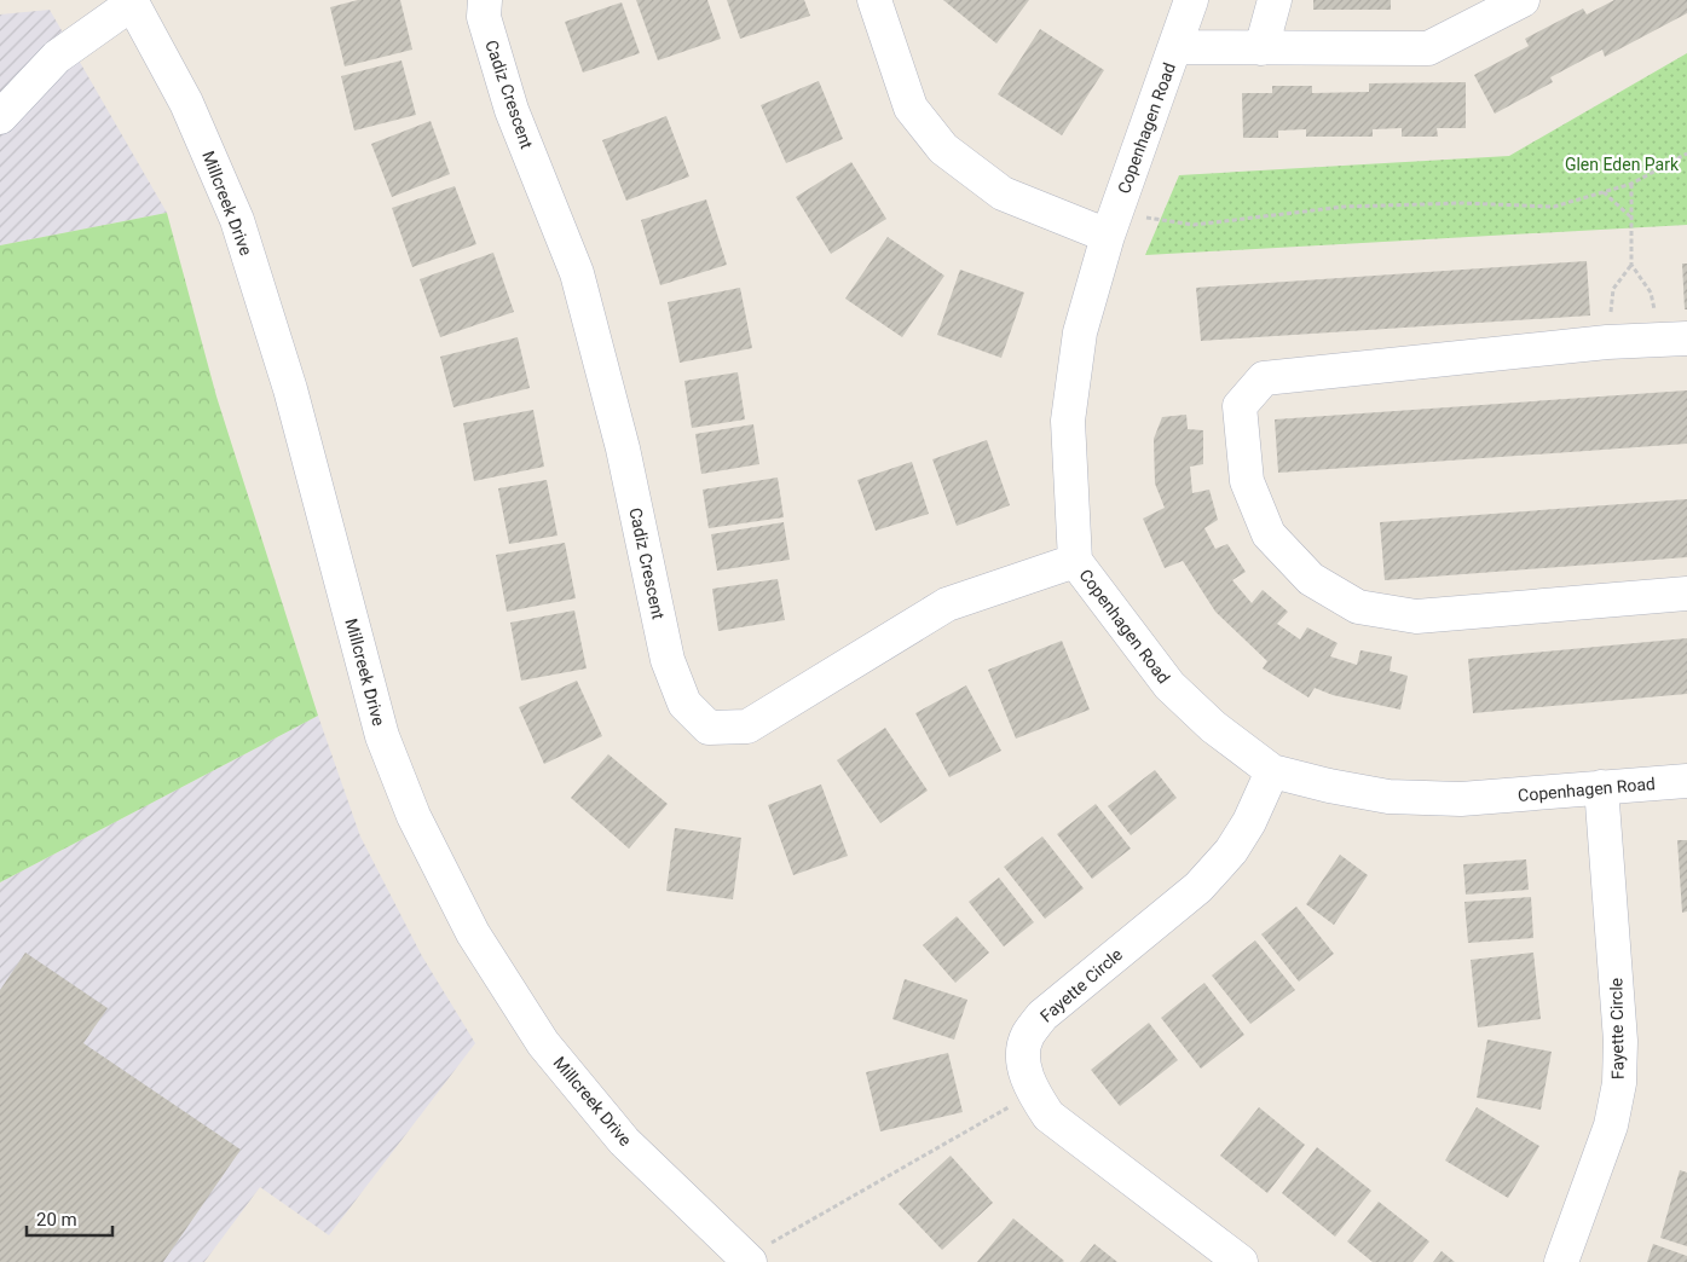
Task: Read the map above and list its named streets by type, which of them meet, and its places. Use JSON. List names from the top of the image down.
{
  "streets": {
    "street": [
      "Cadiz Crescent",
      "Copenhagen Road",
      "Millcreek Drive",
      "Fayette Circle"
    ]
  },
  "crossings": [
    ["Cadiz Crescent", "Copenhagen Road"],
    ["Copenhagen Road", "Fayette Circle"]
  ],
  "parks": ["Glen Eden Park"],
  "scale_bar": "20 m"
}
